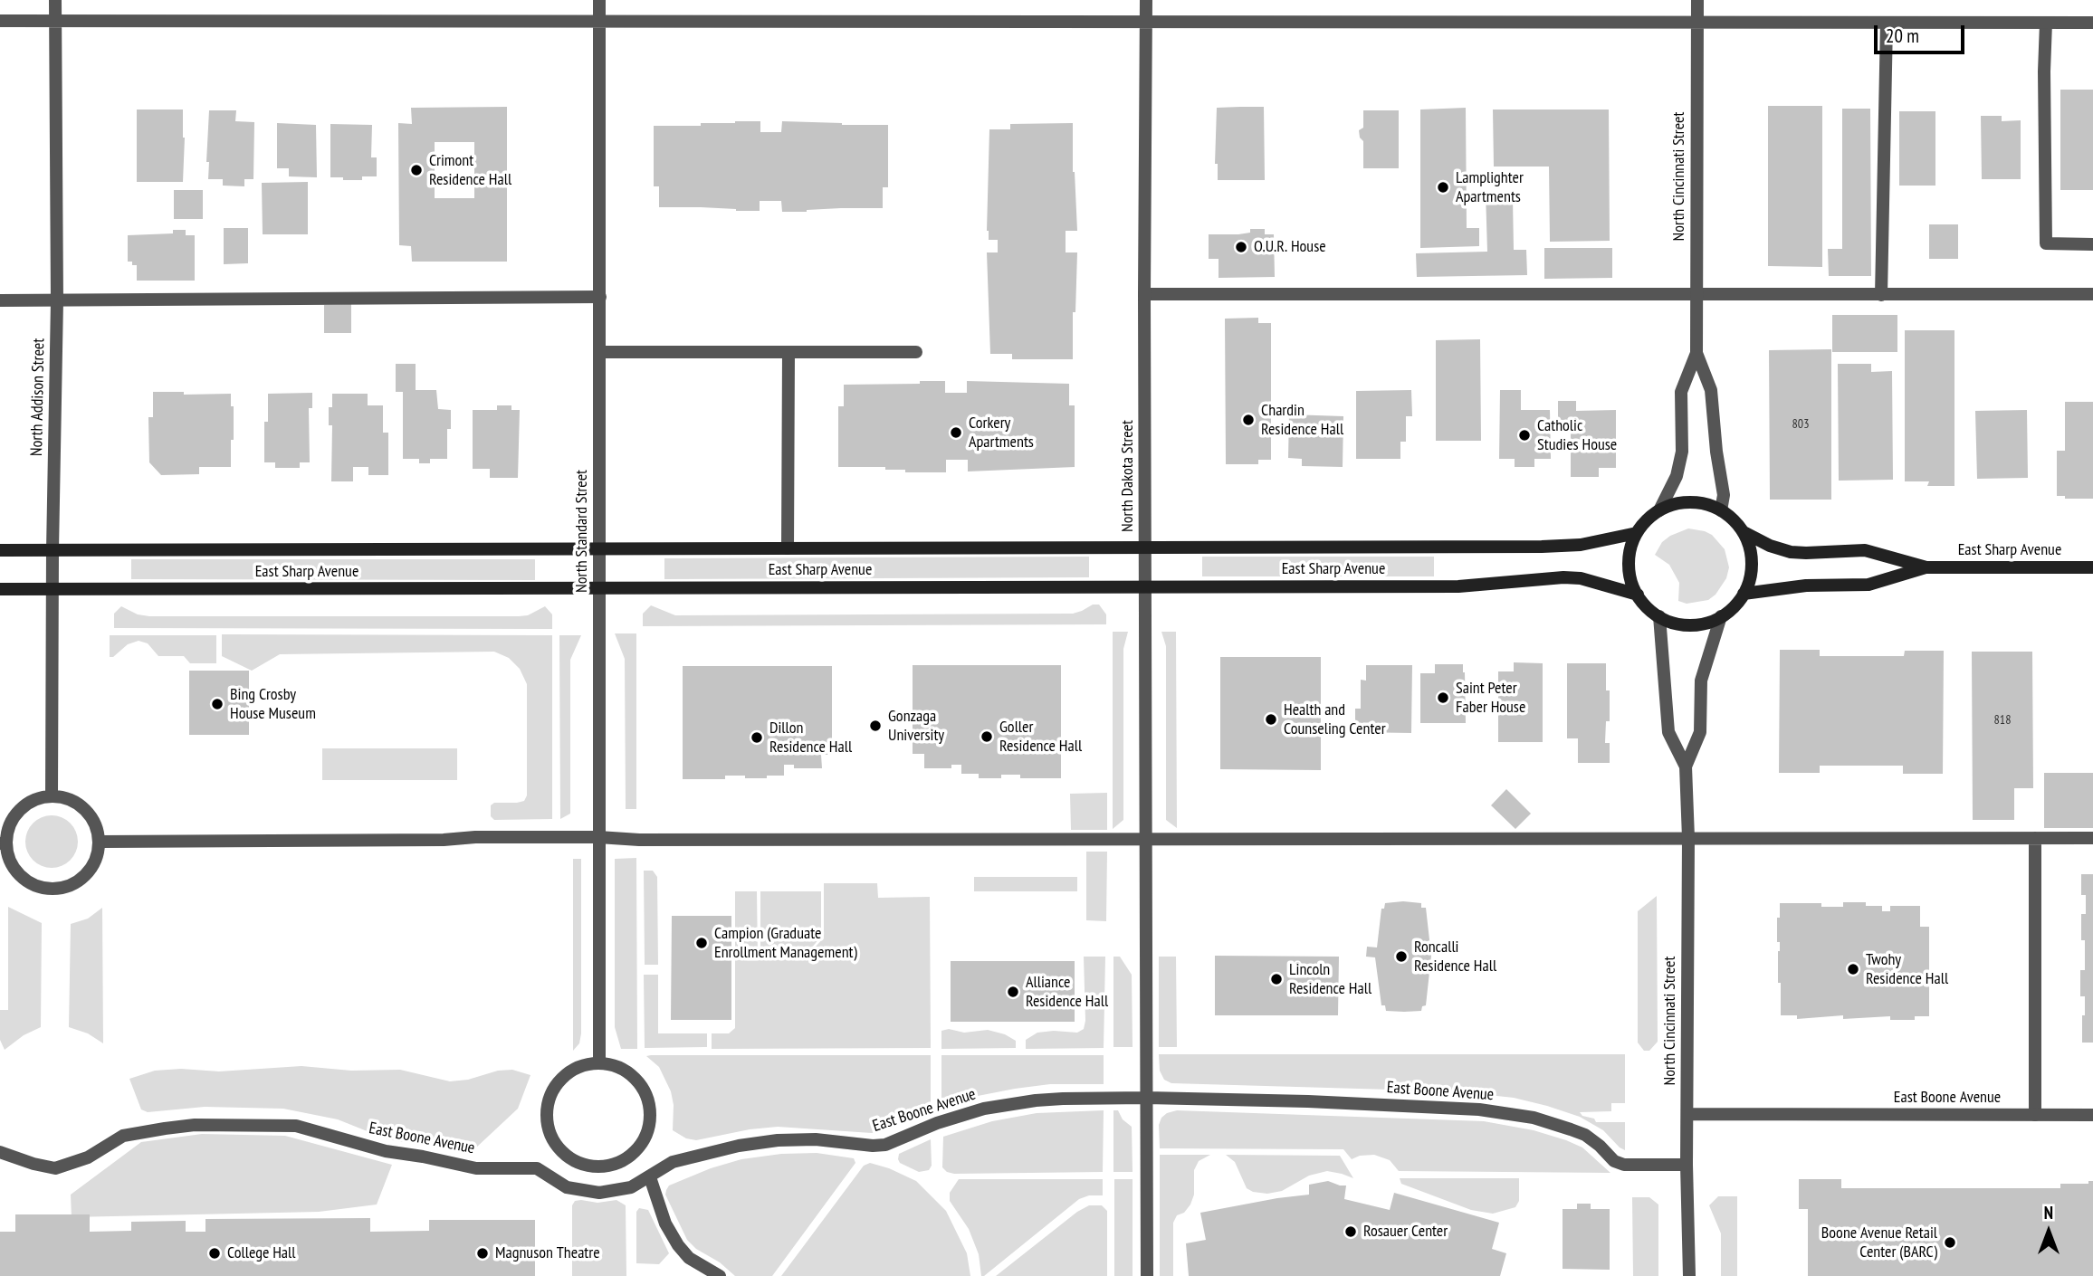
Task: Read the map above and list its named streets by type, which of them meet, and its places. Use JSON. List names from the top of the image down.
{
  "streets": {
    "street": [
      "North Cincinnati Street",
      "North Addison Street",
      "North Dakota Street",
      "North Standard Street",
      "East Sharp Avenue",
      "East Boone Avenue"
    ]
  },
  "crossings": [
    ["North Cincinnati Street", "East Sharp Avenue"],
    ["North Cincinnati Street", "East Boone Avenue"],
    ["North Addison Street", "East Sharp Avenue"],
    ["North Dakota Street", "East Sharp Avenue"],
    ["North Dakota Street", "East Boone Avenue"],
    ["North Standard Street", "East Sharp Avenue"]
  ],
  "places": [
    "Crimont Residence Hall",
    "Lamplighter Apartments",
    "O.U.R. House",
    "Chardin Residence Hall",
    "Corkery Apartments",
    "Catholic Studies House",
    "Saint Peter Faber House",
    "Bing Crosby House Museum",
    "Health and Counseling Center",
    "Gonzaga University",
    "Goller Residence Hall",
    "Dillon Residence Hall",
    "Campion (Graduate Enrollment Management)",
    "Roncalli Residence Hall",
    "Twohy Residence Hall",
    "Lincoln Residence Hall",
    "Alliance Residence Hall",
    "Rosauer Center",
    "Boone Avenue Retail Center (BARC)",
    "College Hall",
    "Magnuson Theatre"
  ],
  "house_numbers": ["803", "818"],
  "scale_bar": "20 m",
  "north": "top"
}
